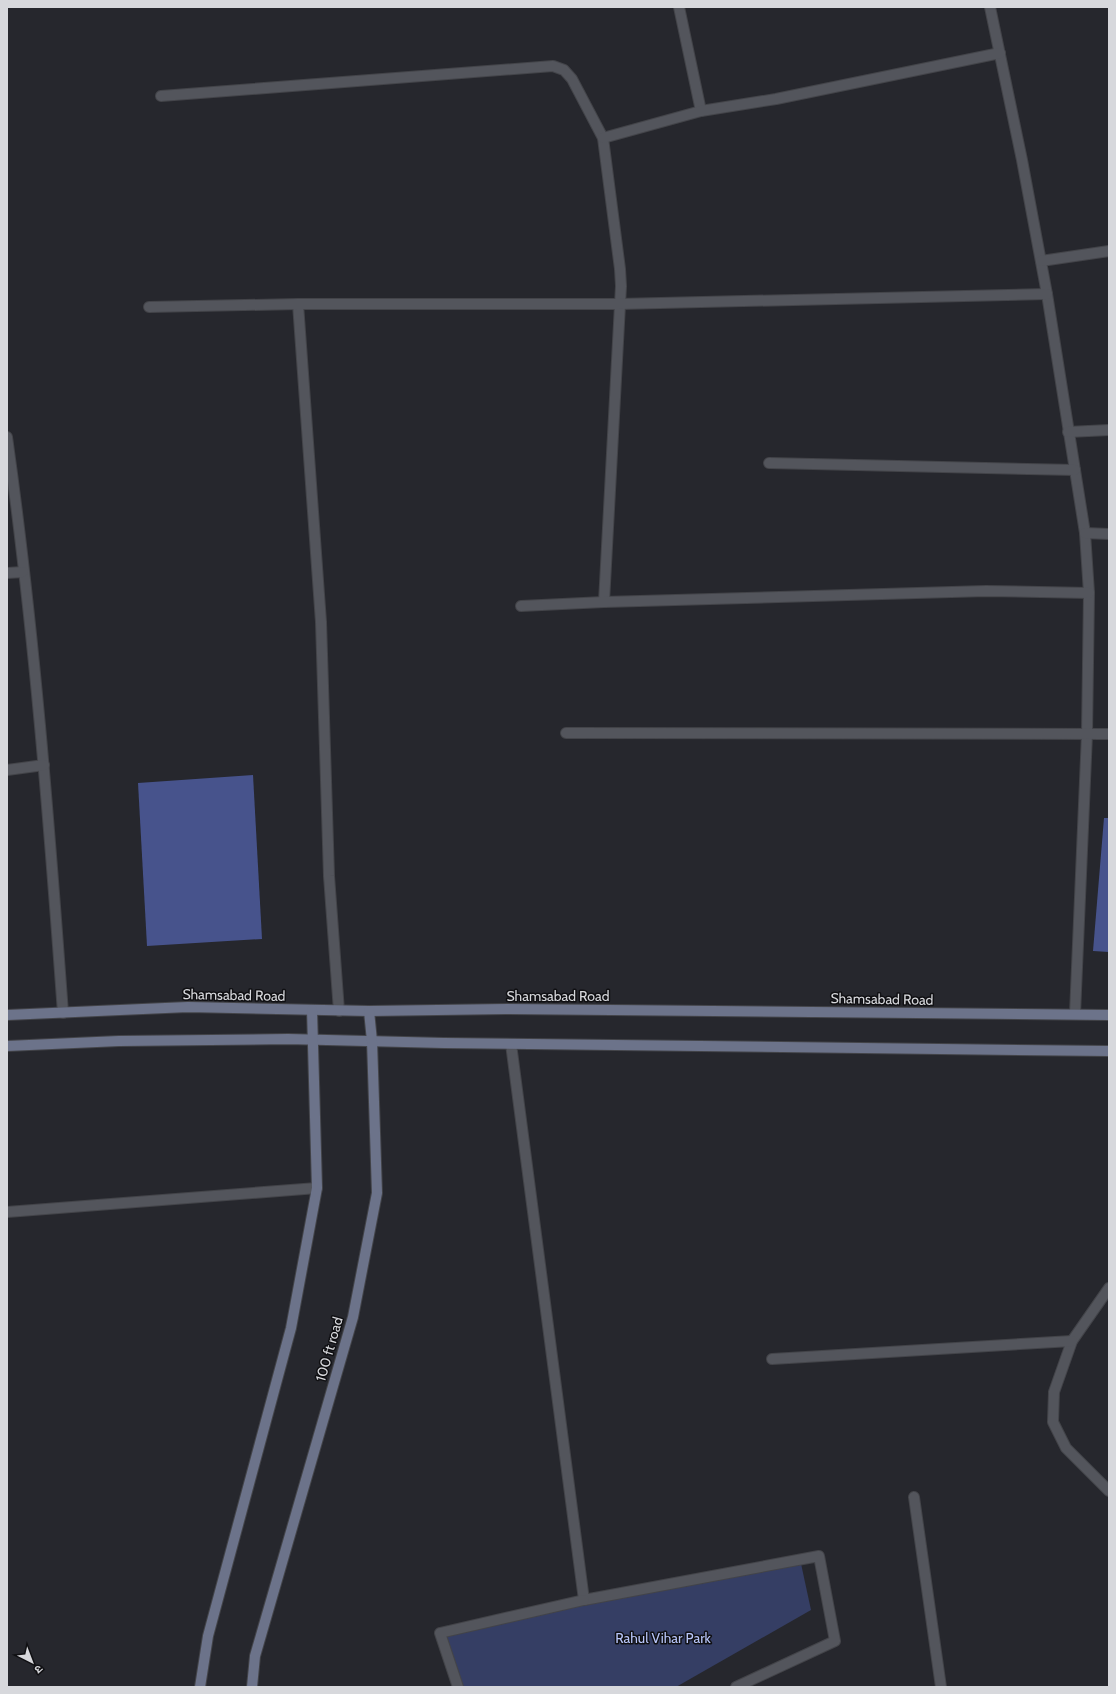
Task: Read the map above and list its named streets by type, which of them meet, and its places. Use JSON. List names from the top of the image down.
{
  "streets": {
    "main road": ["Shamsabad Road", "100 ft road"]
  },
  "crossings": [
    ["Shamsabad Road", "100 ft road"]
  ],
  "parks": ["Rahul Vihar Park"],
  "north": "bottom right"
}
